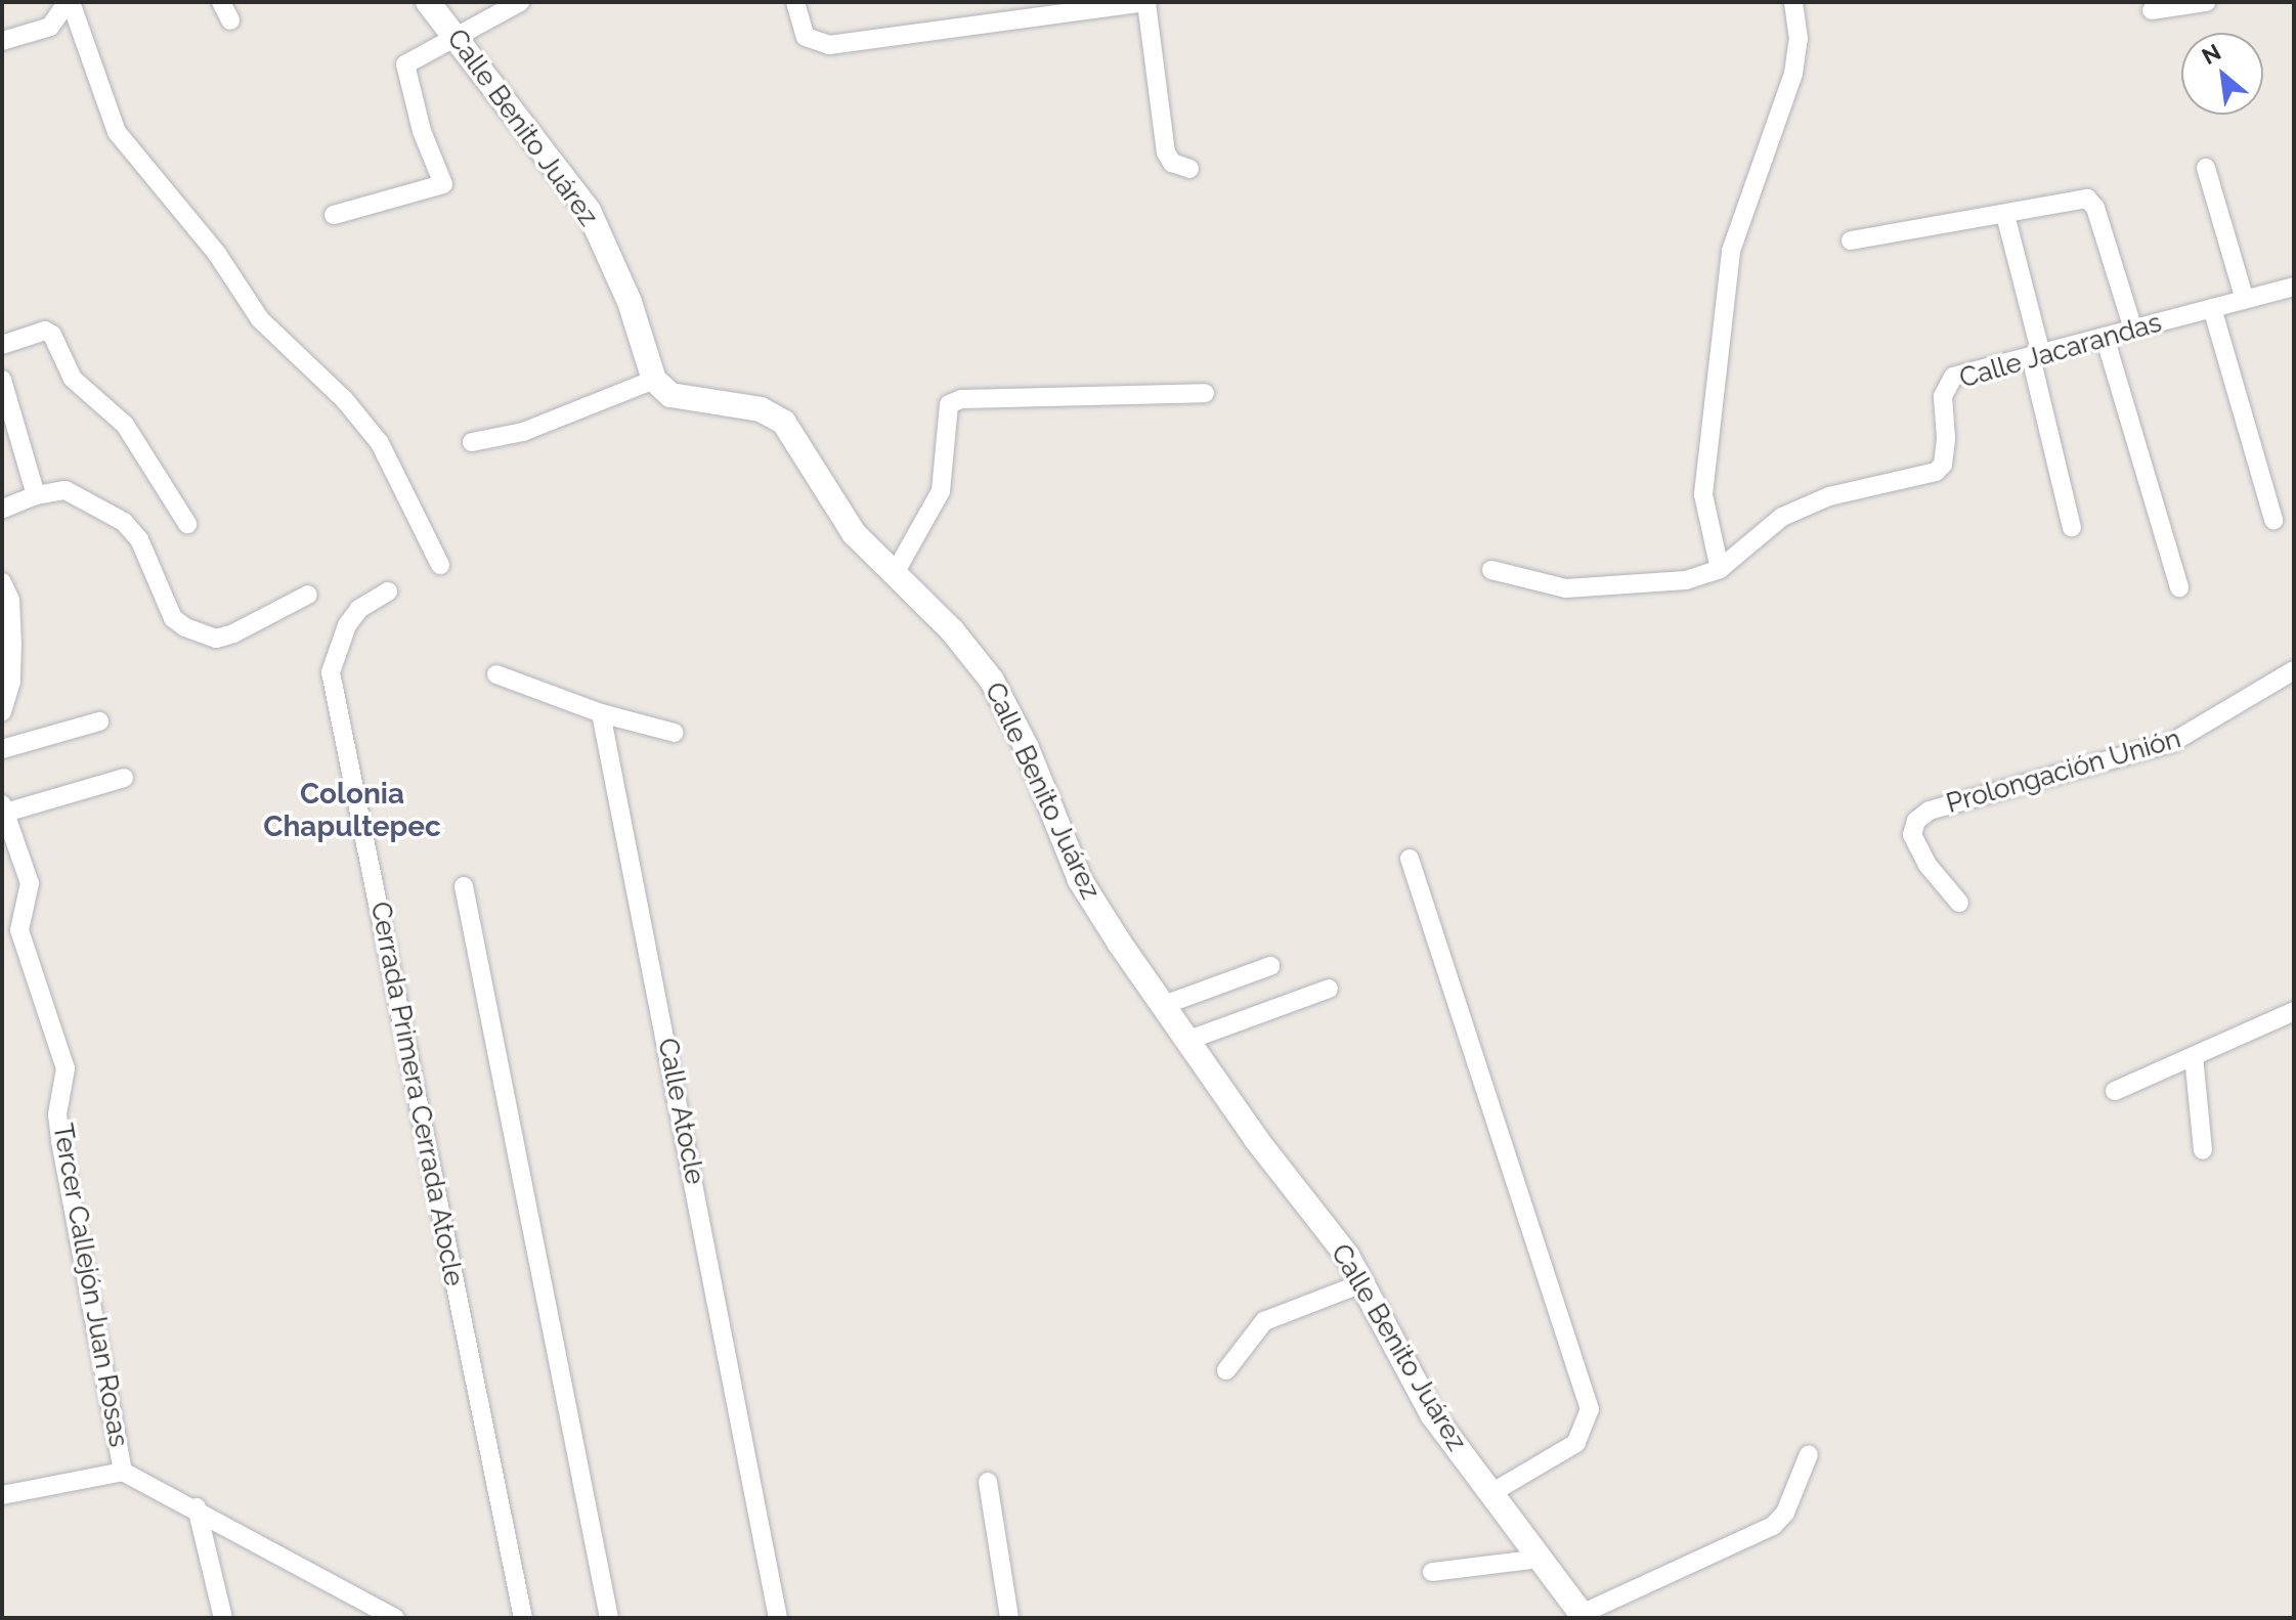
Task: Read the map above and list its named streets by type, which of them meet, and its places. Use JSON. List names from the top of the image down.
{
  "streets": {
    "street": [
      "Calle Benito Juárez",
      "Calle Jacarandas",
      "Prolongación Unión",
      "Cerrada Primera Cerrada Atocle",
      "Calle Atocle",
      "Tercer Callejón Juan Rosas"
    ]
  },
  "districts": ["Colonia Chapultepec"],
  "north": "top left"
}
